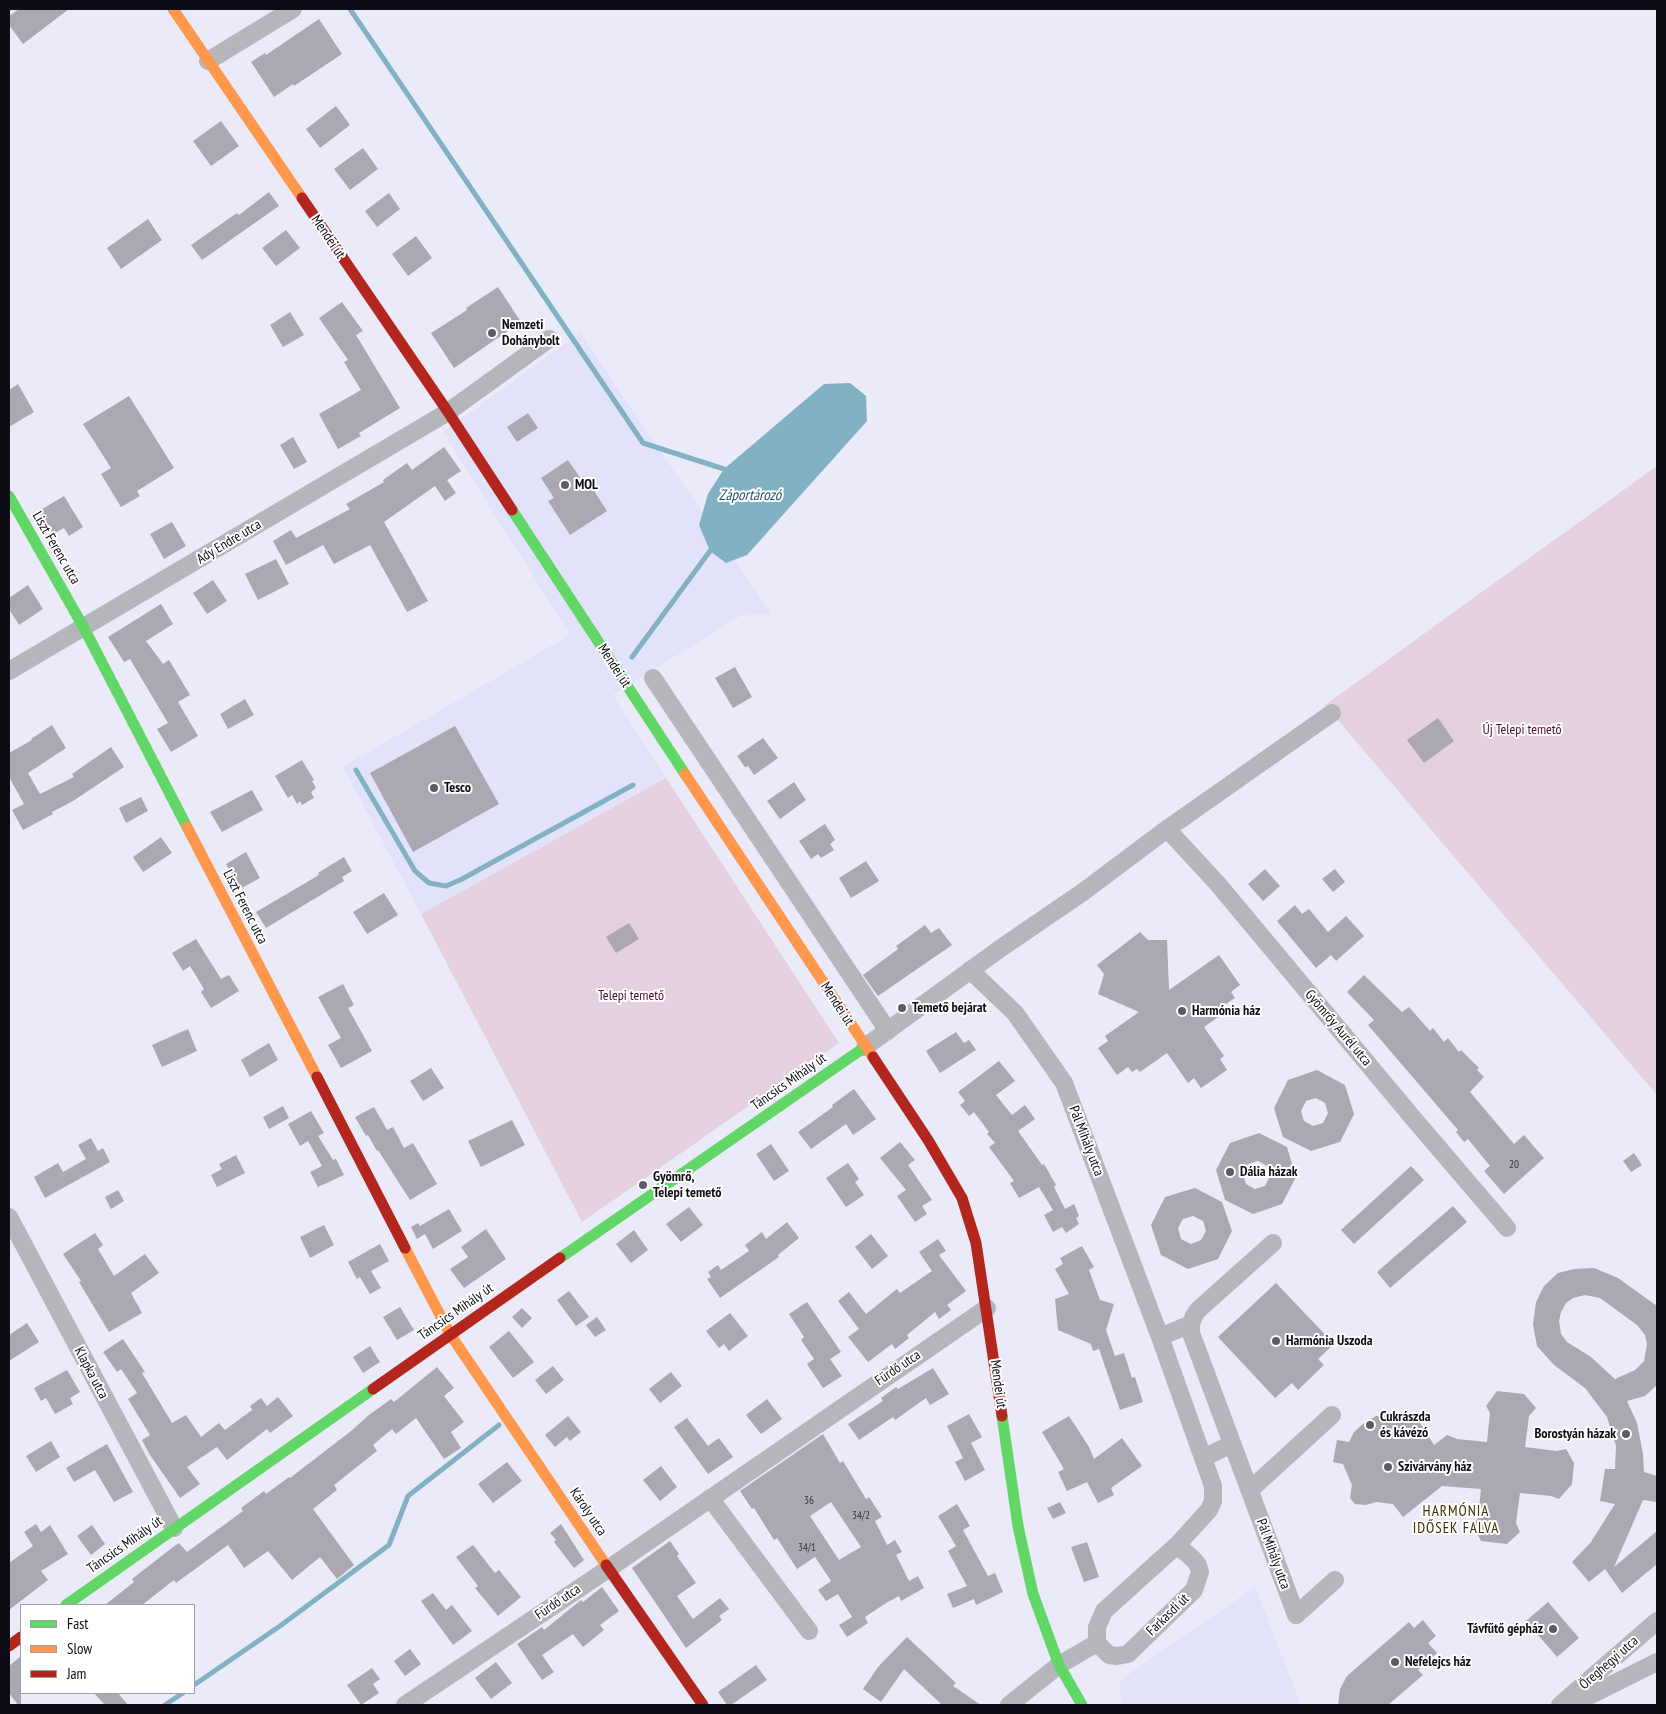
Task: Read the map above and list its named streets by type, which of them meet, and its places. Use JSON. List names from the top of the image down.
{
  "streets": {
    "street": [
      "Mendei út",
      "Ady Endre utca",
      "Liszt Ferenc utca",
      "Gyömrőy Aurél utca",
      "Táncsics Mihály út",
      "Pál Mihály utca",
      "Fürdő utca",
      "Klapka utca",
      "Károly utca",
      "Farkasdi út",
      "Öreghegyi utca"
    ]
  },
  "crossings": [
    ["Mendei út", "Ady Endre utca"],
    ["Mendei út", "Táncsics Mihály út"],
    ["Mendei út", "Fürdő utca"],
    ["Ady Endre utca", "Liszt Ferenc utca"],
    ["Liszt Ferenc utca", "Táncsics Mihály út"],
    ["Liszt Ferenc utca", "Károly utca"],
    ["Táncsics Mihály út", "Klapka utca"],
    ["Táncsics Mihály út", "Károly utca"],
    ["Pál Mihály utca", "Farkasdi út"],
    ["Fürdő utca", "Károly utca"]
  ],
  "districts": ["HARMÓNIA IDŐSEK FALVA"],
  "water": ["Záportározó"],
  "parks": ["Új Telepi temető", "Telepi temető"],
  "places": [
    "Nemzeti Dohánybolt",
    "MOL",
    "Tesco",
    "Temető bejárat",
    "Harmónia ház",
    "Dália házak",
    "Gyömrő, Telepi temető",
    "Harmónia Uszoda",
    "Cukrászda és kávézó",
    "Borostyán házak",
    "Szivárvány ház",
    "Távfűtő gépház",
    "Nefelejcs ház"
  ],
  "house_numbers": [
    "20",
    "36",
    "34/2",
    "34/1"
  ],
  "legend": ["Fast", "Slow", "Jam"]
}
